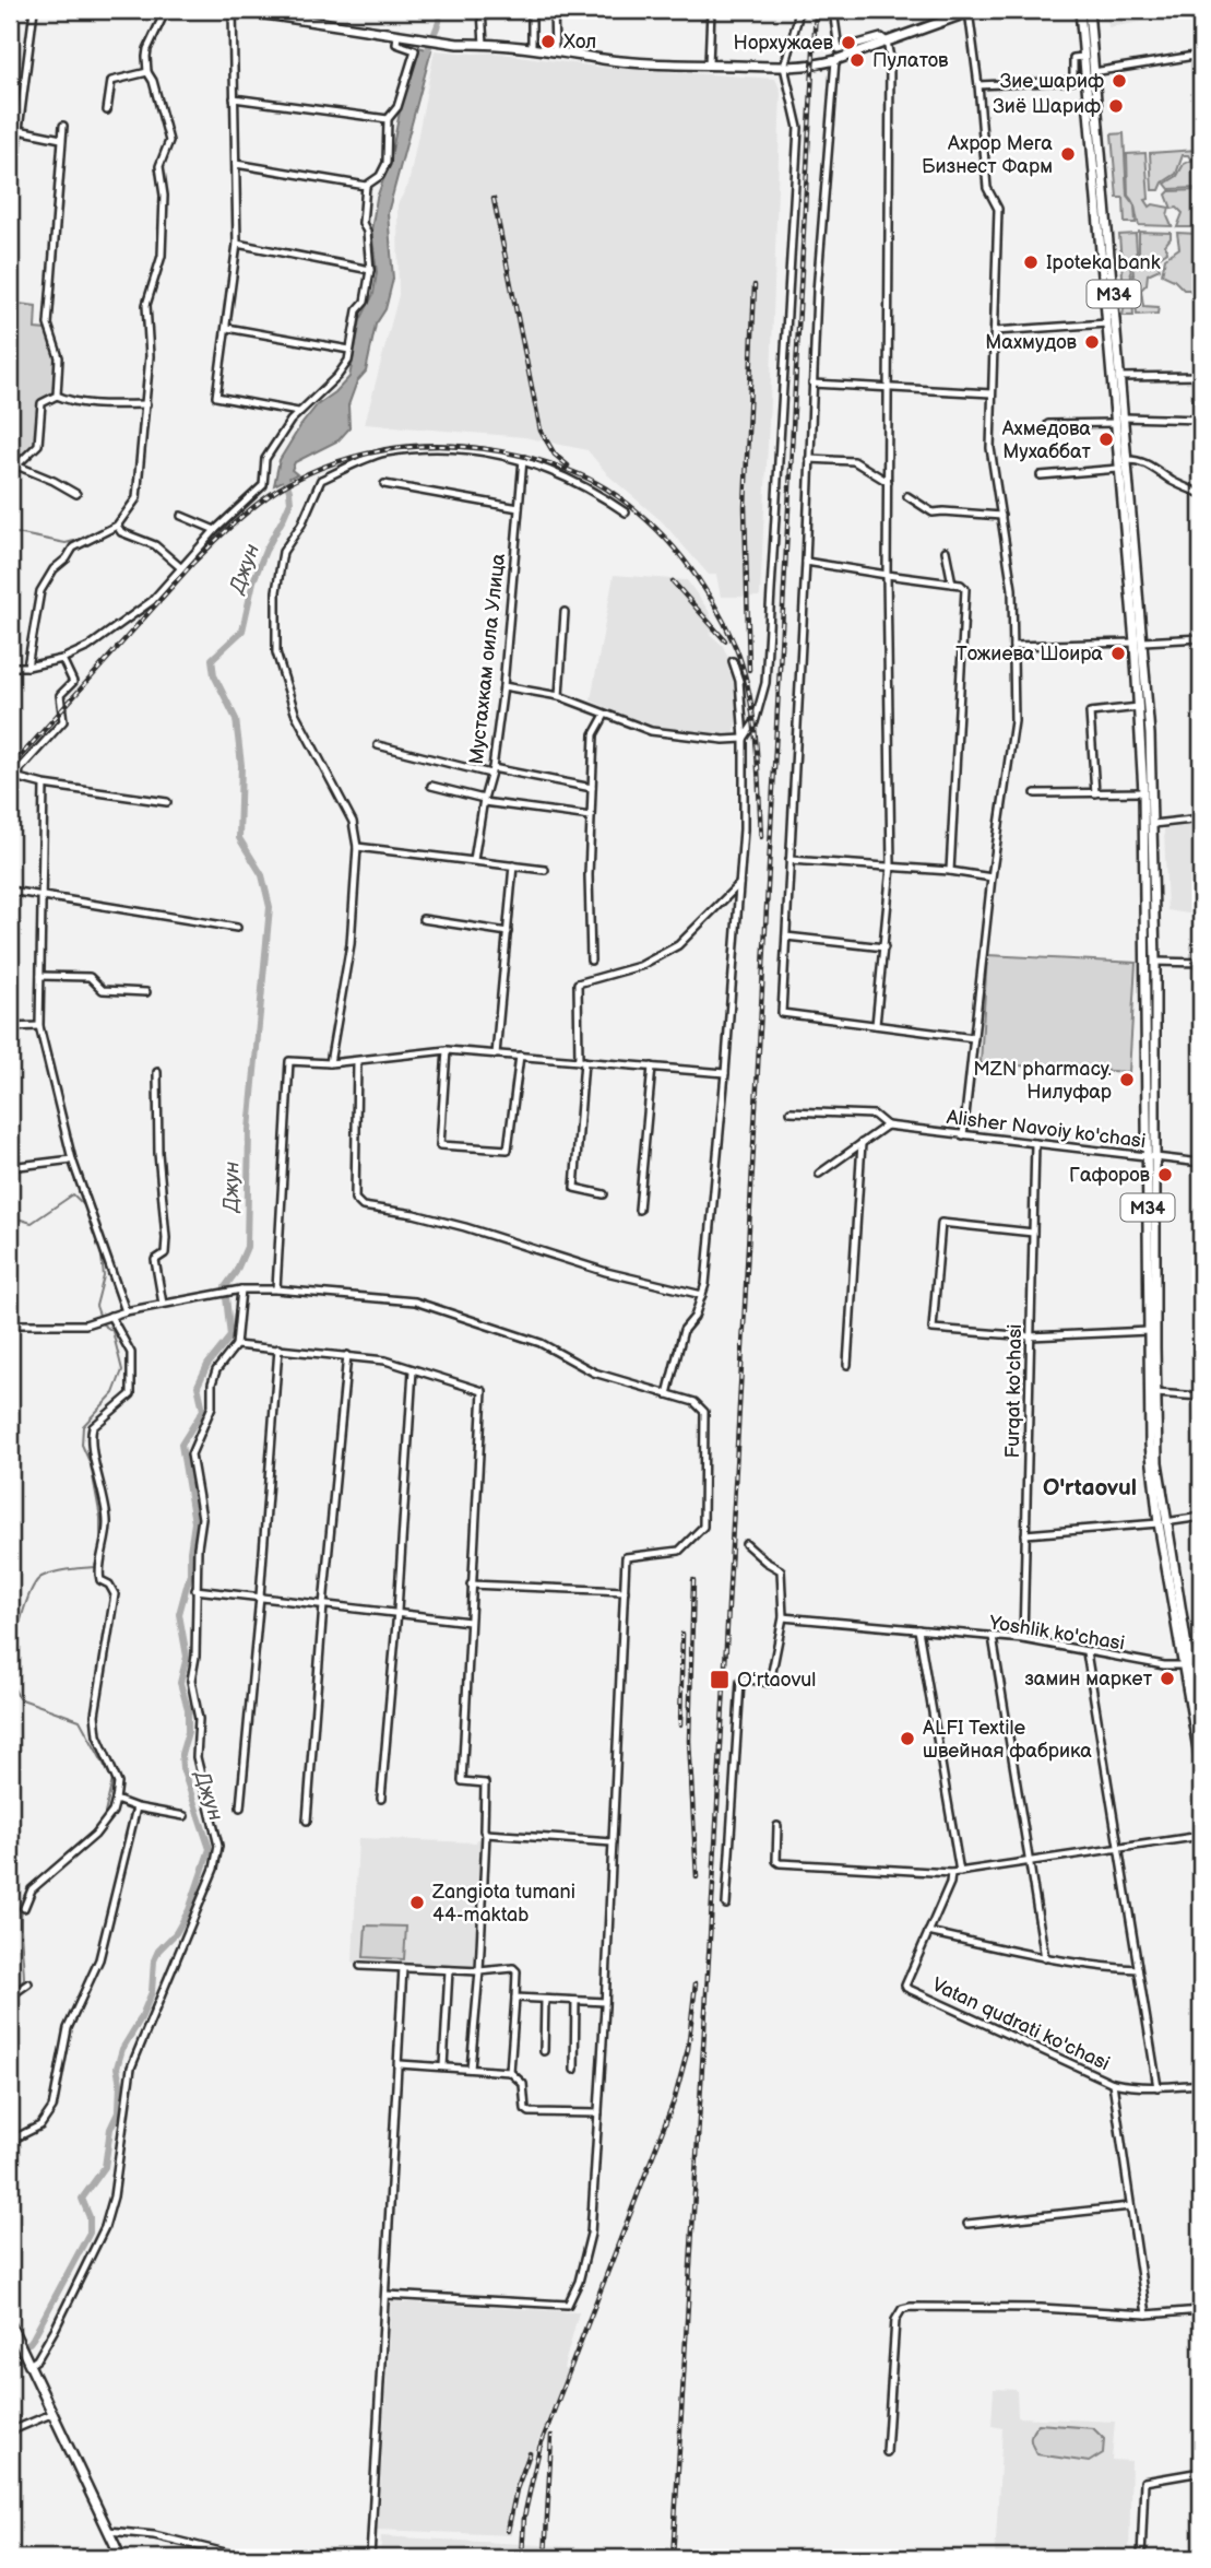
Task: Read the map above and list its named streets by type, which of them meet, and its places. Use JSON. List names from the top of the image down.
{
  "streets": {
    "main road": ["M34"],
    "street": [
      "Мустахкам оила Улица",
      "Alisher Navoiy ko'chasi",
      "Furqat ko'chasi",
      "Yoshlik ko'chasi",
      "Vatan qudrati ko'chasi"
    ]
  },
  "crossings": [
    ["M34", "Alisher Navoiy ko'chasi"],
    ["M34", "Yoshlik ko'chasi"],
    ["Alisher Navoiy ko'chasi", "Furqat ko'chasi"],
    ["Furqat ko'chasi", "Yoshlik ko'chasi"]
  ],
  "districts": ["O'rtaovul"],
  "water": ["Джун"],
  "places": {
    "other": [
      "Хол",
      "Норхужаев",
      "Пулатов",
      "Зие шариф",
      "Зиё Шариф",
      "Ахрор Мега Бизнест Фарм",
      "Ipoteka bank",
      "Махмудов",
      "Ахмедова Мухаббат",
      "Тожиева Шоира",
      "MZN pharmacy. Нилуфар",
      "Гафоров",
      "замин маркет",
      "ALFI Textile швейная фабрика",
      "Zangiota tumani 44-maktab"
    ],
    "transit": ["Oʻrtaovul"]
  }
}
